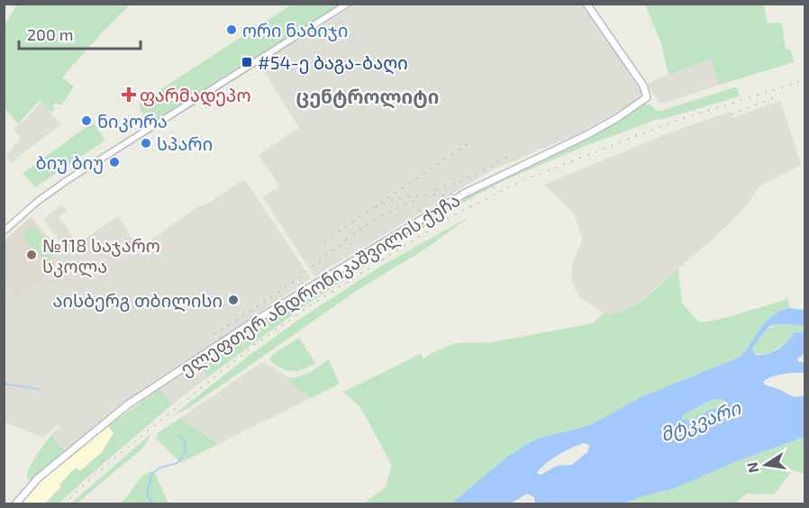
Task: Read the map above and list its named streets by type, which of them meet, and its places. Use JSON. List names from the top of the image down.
{
  "streets": {
    "main road": ["ელეფთერ ანდრონიკაშვილის ქუჩა"]
  },
  "districts": ["ცენტროლიტი"],
  "water": ["მტკვარი"],
  "places": {
    "other": [
      "ორი ნაბიჯი",
      "ნიკორა",
      "სპარი",
      "ბიუ ბიუ",
      "№118 საჯარო სკოლა",
      "აისბერგ თბილისი"
    ],
    "transit": ["#54-ე ბაგა-ბაღი"],
    "health": ["ფარმადეპო"]
  },
  "scale_bar": "200 m",
  "north": "left"
}
